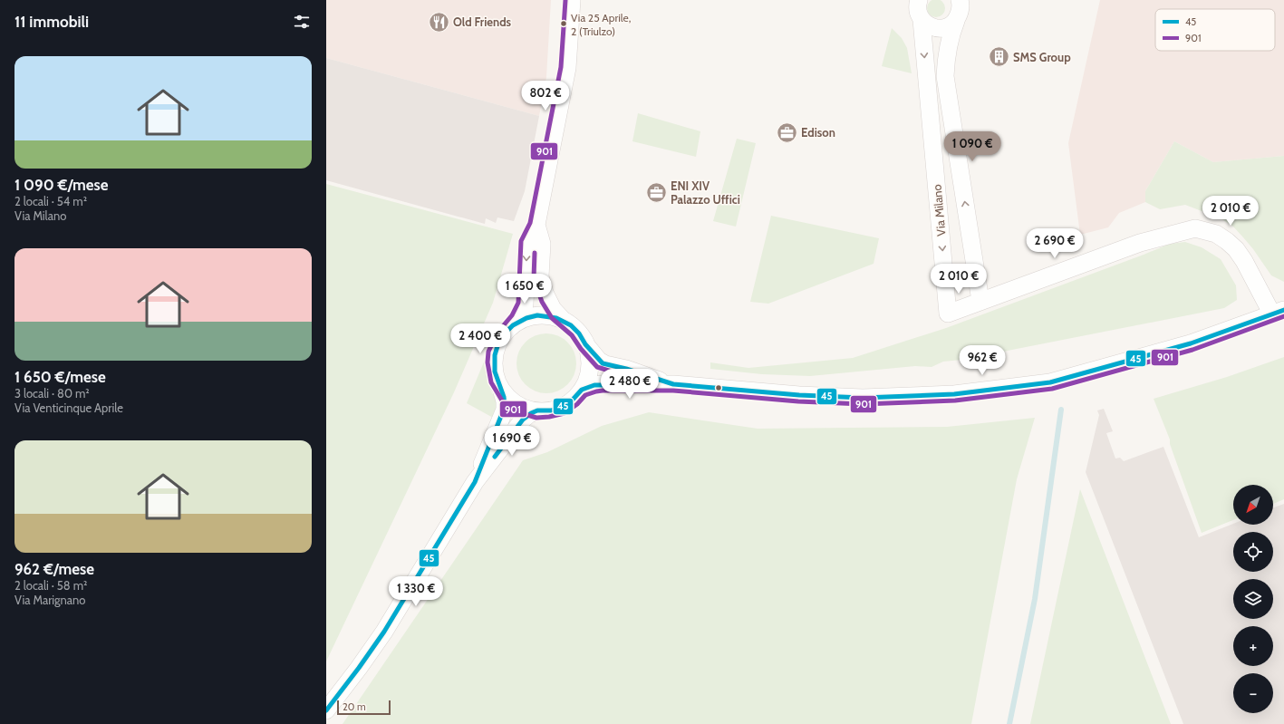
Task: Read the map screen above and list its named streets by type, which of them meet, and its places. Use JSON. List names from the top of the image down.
{
  "streets": {
    "street": ["Via Milano"]
  },
  "places": {
    "restaurant": ["Old Friends"],
    "other": ["Via 25 Aprile, 2 (Triulzo)"],
    "building": ["SMS Group"],
    "office": ["Edison", "ENI XIV Palazzo Uffici"]
  },
  "lines": ["transit line 901", "transit line 45"],
  "legend": ["45", "901"],
  "scale_bar": "20 m",
  "north": "bottom left",
  "page": {
    "heading": "11 immobili",
    "list": [
      {
        "name": "1 090 €/mese",
        "note": "2 locali · 54 m² · Via Milano"
      },
      {
        "name": "1 650 €/mese",
        "note": "3 locali · 80 m² · Via Venticinque Aprile"
      },
      {
        "name": "962 €/mese",
        "note": "2 locali · 58 m² · Via Marignano"
      }
    ],
    "price": [
      "802 €",
      "1 090 €",
      "2 010 €",
      "2 690 €",
      "2 010 €",
      "1 650 €",
      "2 400 €",
      "962 €",
      "2 480 €",
      "1 690 €",
      "1 330 €"
    ],
    "map_buttons": ["+", "−"],
    "scale": "20 m"
  }
}
